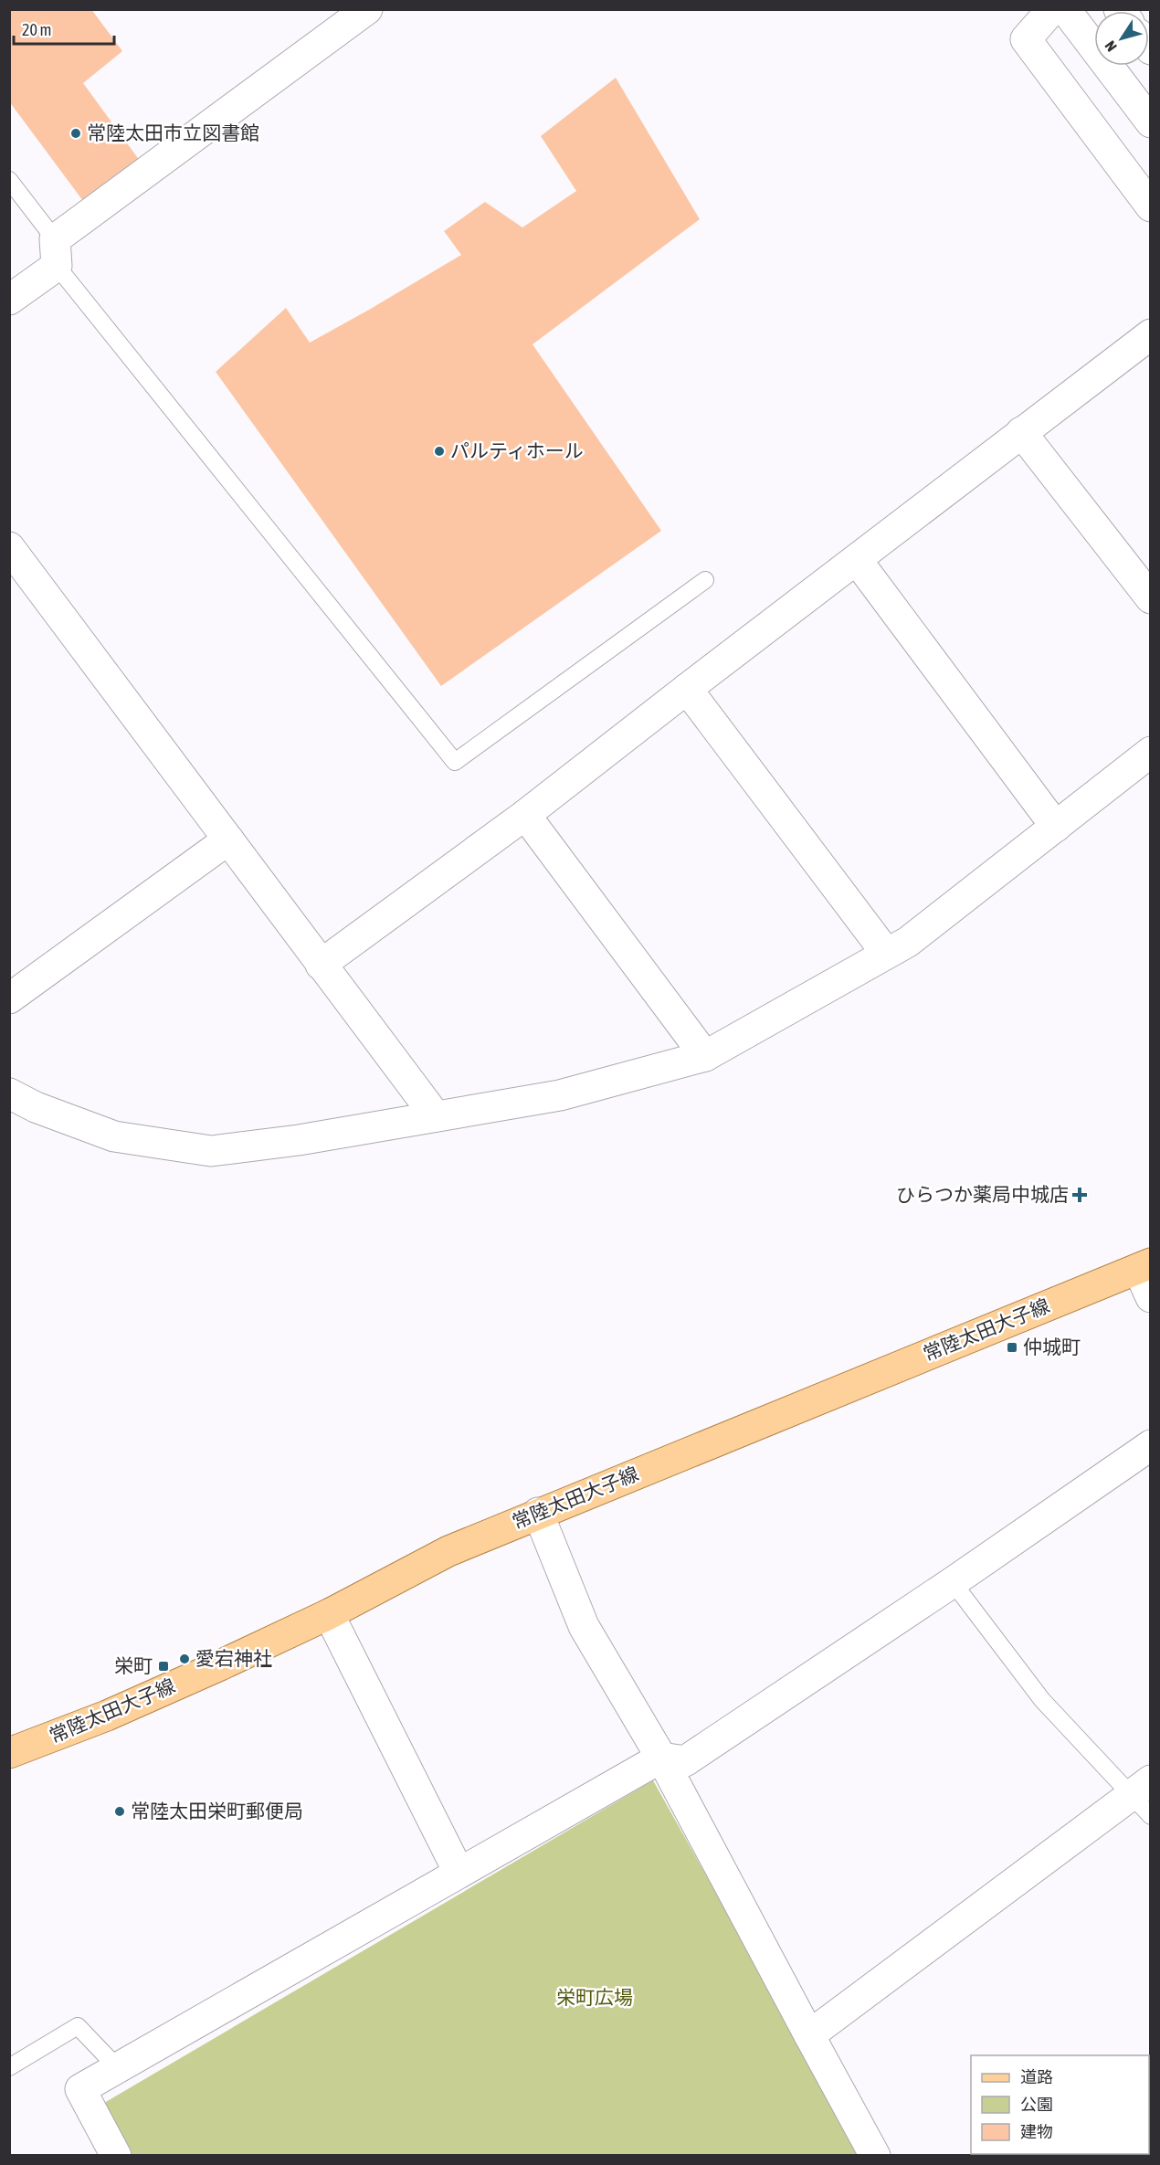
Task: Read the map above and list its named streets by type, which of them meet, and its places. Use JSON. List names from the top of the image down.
{
  "streets": {
    "main road": ["常陸太田大子線"]
  },
  "parks": ["栄町広場"],
  "places": {
    "other": [
      "常陸太田市立図書館",
      "パルティホール",
      "愛宕神社",
      "常陸太田栄町郵便局"
    ],
    "health": ["ひらつか薬局中城店"],
    "transit": ["仲城町", "栄町"]
  },
  "legend": ["道路", "公園", "建物"],
  "scale_bar": "20 m",
  "north": "bottom left"
}
